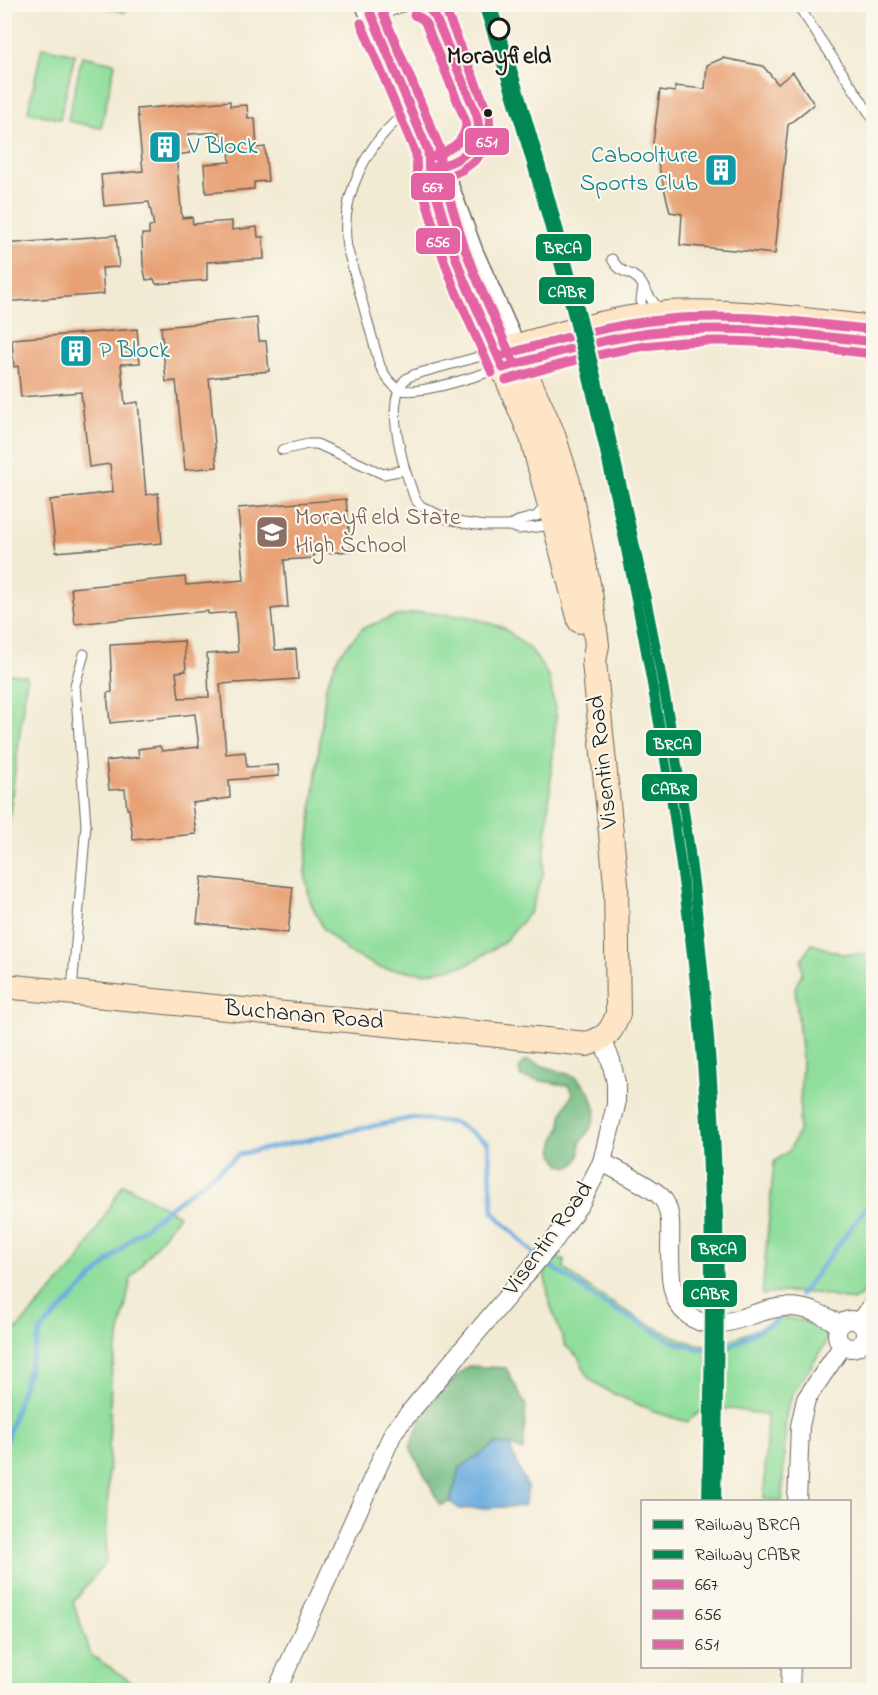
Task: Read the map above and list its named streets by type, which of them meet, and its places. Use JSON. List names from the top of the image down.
{
  "streets": {
    "main road": ["Visentin Road", "Buchanan Road"]
  },
  "crossings": [
    ["Visentin Road", "Buchanan Road"]
  ],
  "places": {
    "other": ["Morayfield"],
    "building": ["V Block", "Caboolture Sports Club", "P Block"],
    "school or university": ["Morayfield State High School"]
  },
  "lines": [
    "rail line BRCA",
    "rail line CABR",
    "transit line 667",
    "transit line 651",
    "transit line 656"
  ],
  "legend": [
    "Railway BRCA",
    "Railway CABR",
    "667",
    "656",
    "651"
  ]
}
